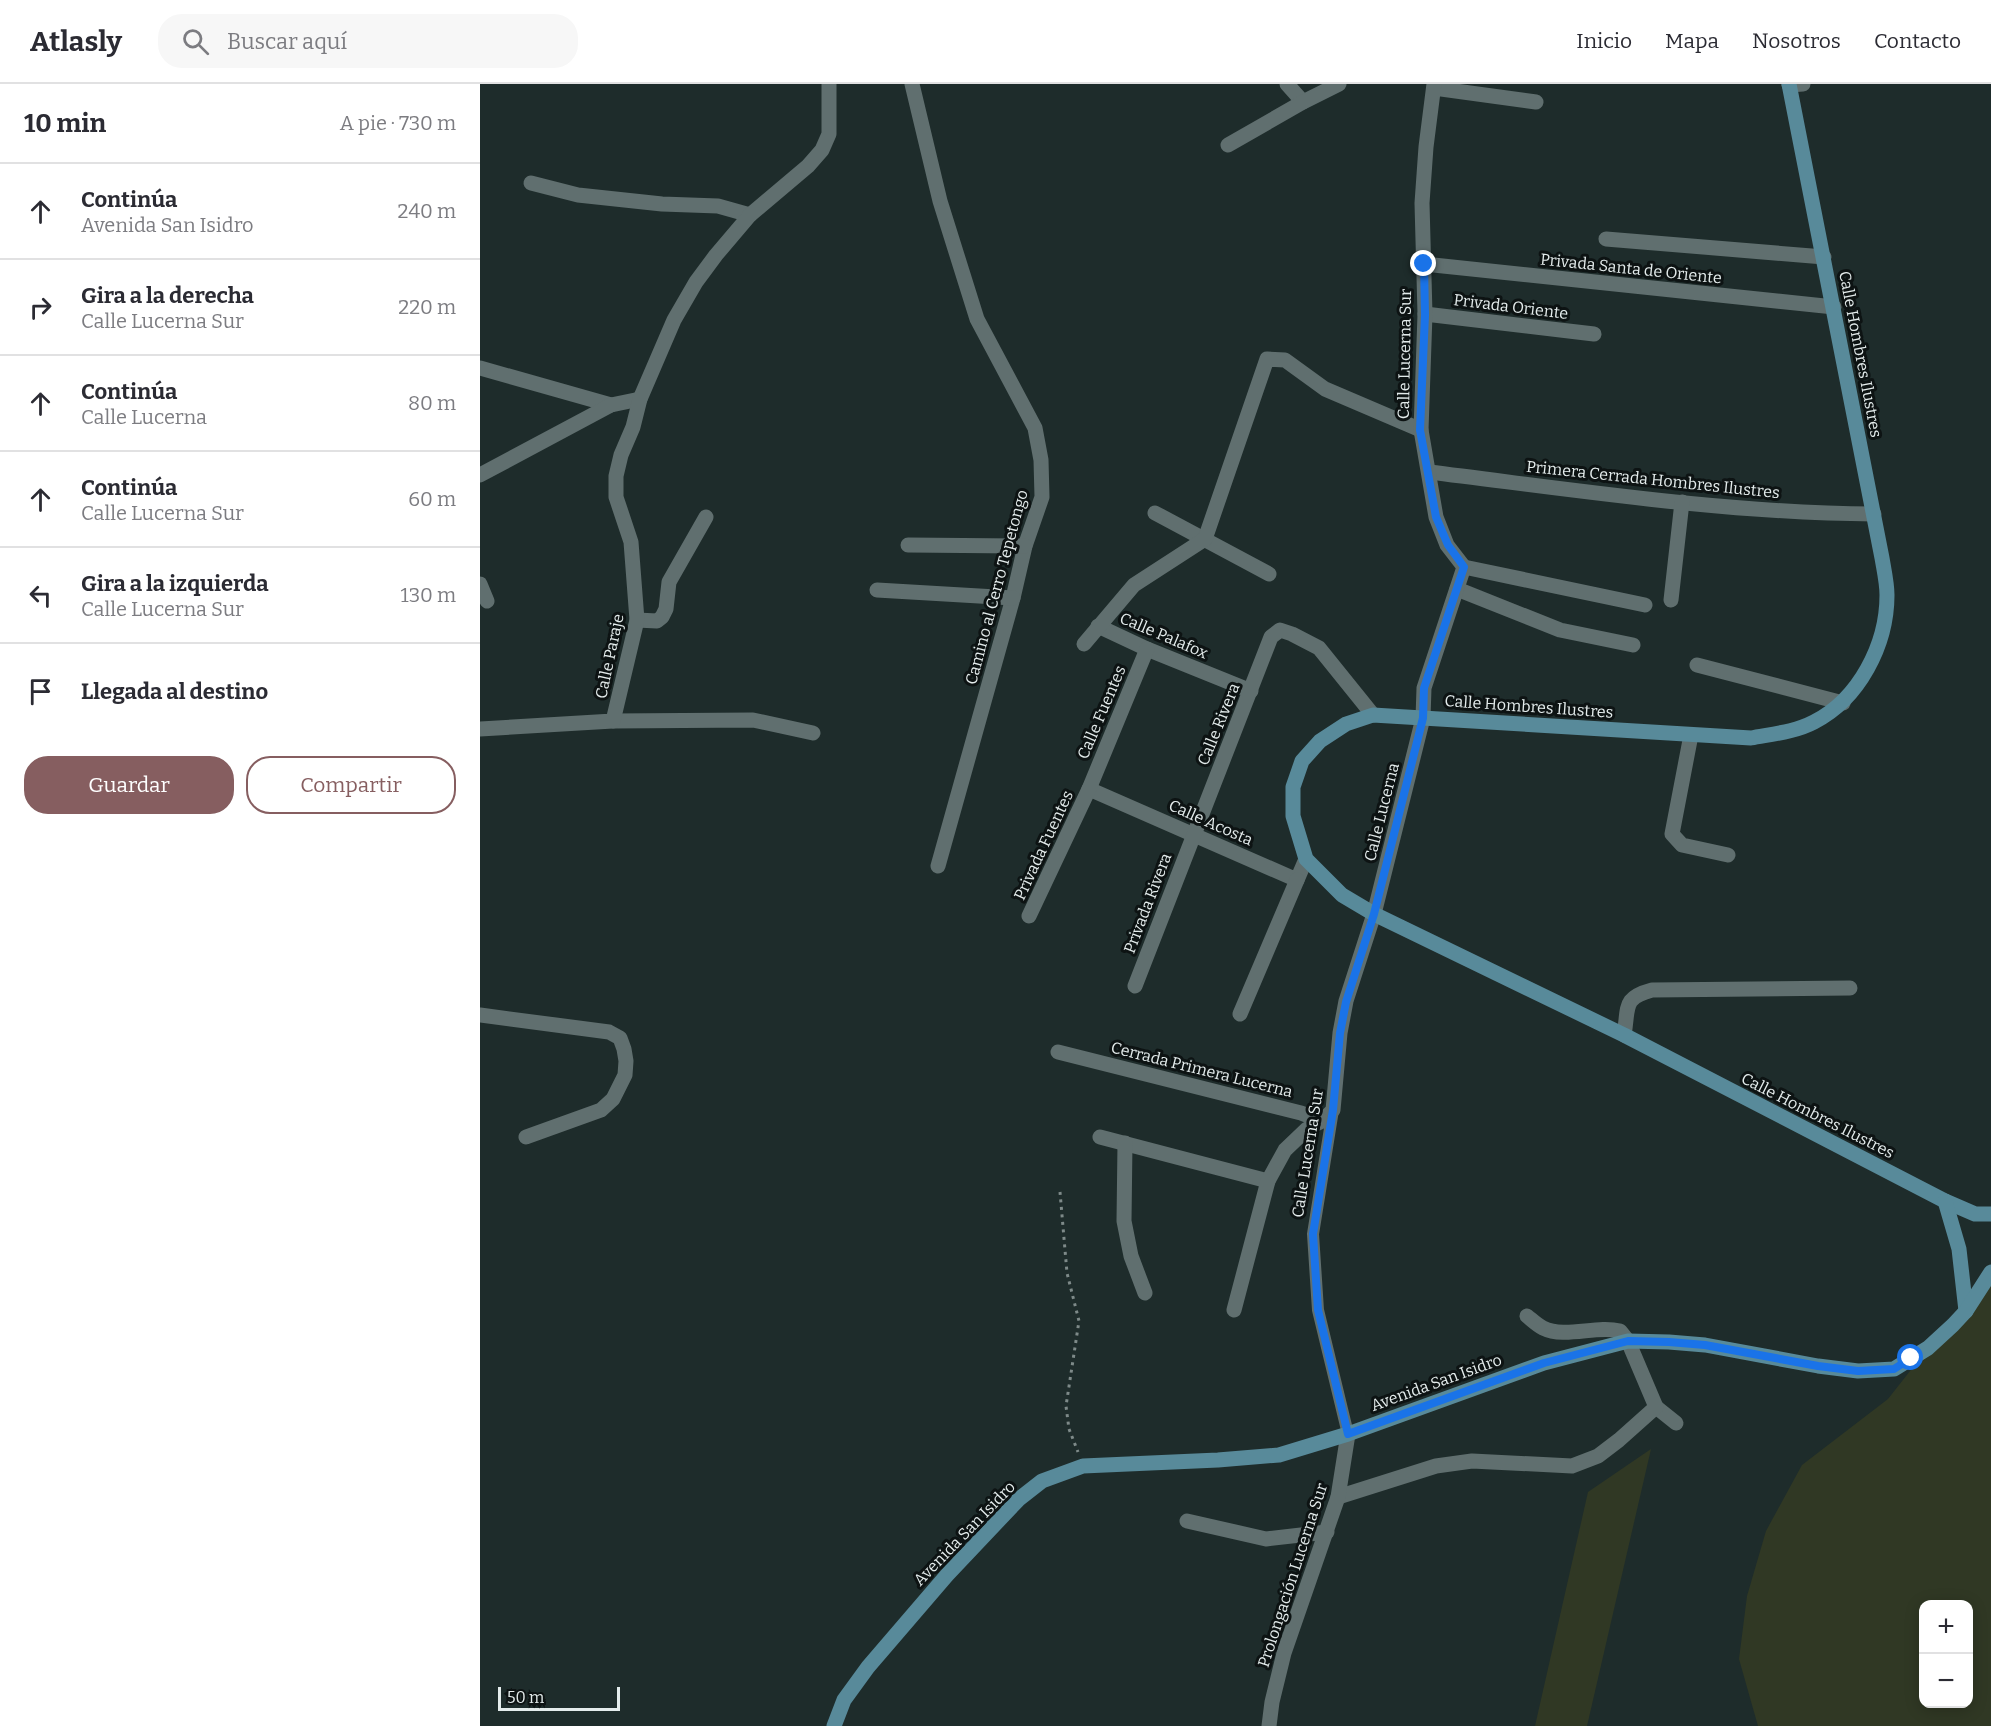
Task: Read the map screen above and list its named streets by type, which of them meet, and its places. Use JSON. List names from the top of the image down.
{
  "streets": {
    "main road": ["Calle Hombres Ilustres", "Avenida San Isidro"],
    "street": [
      "Privada Santa de Oriente",
      "Privada Oriente",
      "Calle Lucerna Sur",
      "Primera Cerrada Hombres Ilustres",
      "Camino al Cerro Tepetongo",
      "Calle Palafox",
      "Calle Paraje",
      "Calle Fuentes",
      "Calle Rivera",
      "Calle Lucerna",
      "Calle Acosta",
      "Privada Fuentes",
      "Privada Rivera",
      "Cerrada Primera Lucerna",
      "Prolongación Lucerna Sur"
    ]
  },
  "crossings": [
    ["Privada Santa de Oriente", "Calle Lucerna Sur"],
    ["Privada Santa de Oriente", "Calle Hombres Ilustres"],
    ["Privada Oriente", "Calle Lucerna Sur"],
    ["Calle Lucerna Sur", "Calle Hombres Ilustres"],
    ["Calle Lucerna Sur", "Primera Cerrada Hombres Ilustres"],
    ["Calle Lucerna Sur", "Calle Lucerna"],
    ["Calle Lucerna Sur", "Cerrada Primera Lucerna"],
    ["Calle Lucerna Sur", "Avenida San Isidro"],
    ["Calle Lucerna Sur", "Prolongación Lucerna Sur"],
    ["Calle Hombres Ilustres", "Primera Cerrada Hombres Ilustres"],
    ["Calle Hombres Ilustres", "Calle Rivera"],
    ["Calle Hombres Ilustres", "Calle Lucerna"],
    ["Calle Palafox", "Calle Fuentes"],
    ["Calle Palafox", "Calle Rivera"],
    ["Calle Fuentes", "Calle Acosta"],
    ["Calle Fuentes", "Privada Fuentes"],
    ["Calle Rivera", "Calle Acosta"],
    ["Calle Rivera", "Privada Rivera"],
    ["Calle Acosta", "Privada Fuentes"],
    ["Calle Acosta", "Privada Rivera"],
    ["Avenida San Isidro", "Prolongación Lucerna Sur"]
  ],
  "scale_bar": "50 m",
  "page": {
    "header": "Atlasly",
    "search": "Buscar aquí",
    "nav": [
      "Inicio",
      "Mapa",
      "Nosotros",
      "Contacto"
    ],
    "heading": ["10 min", "A pie · 730 m"],
    "list": [
      ["Continúa", "Avenida San Isidro", "240 m"],
      ["Gira a la derecha", "Calle Lucerna Sur", "220 m"],
      ["Continúa", "Calle Lucerna", "80 m"],
      ["Continúa", "Calle Lucerna Sur", "60 m"],
      ["Gira a la izquierda", "Calle Lucerna Sur", "130 m"],
      "Llegada al destino"
    ],
    "buttons": ["Guardar", "Compartir"],
    "map_buttons": ["+", "−"],
    "scale": "50 m"
  }
}
